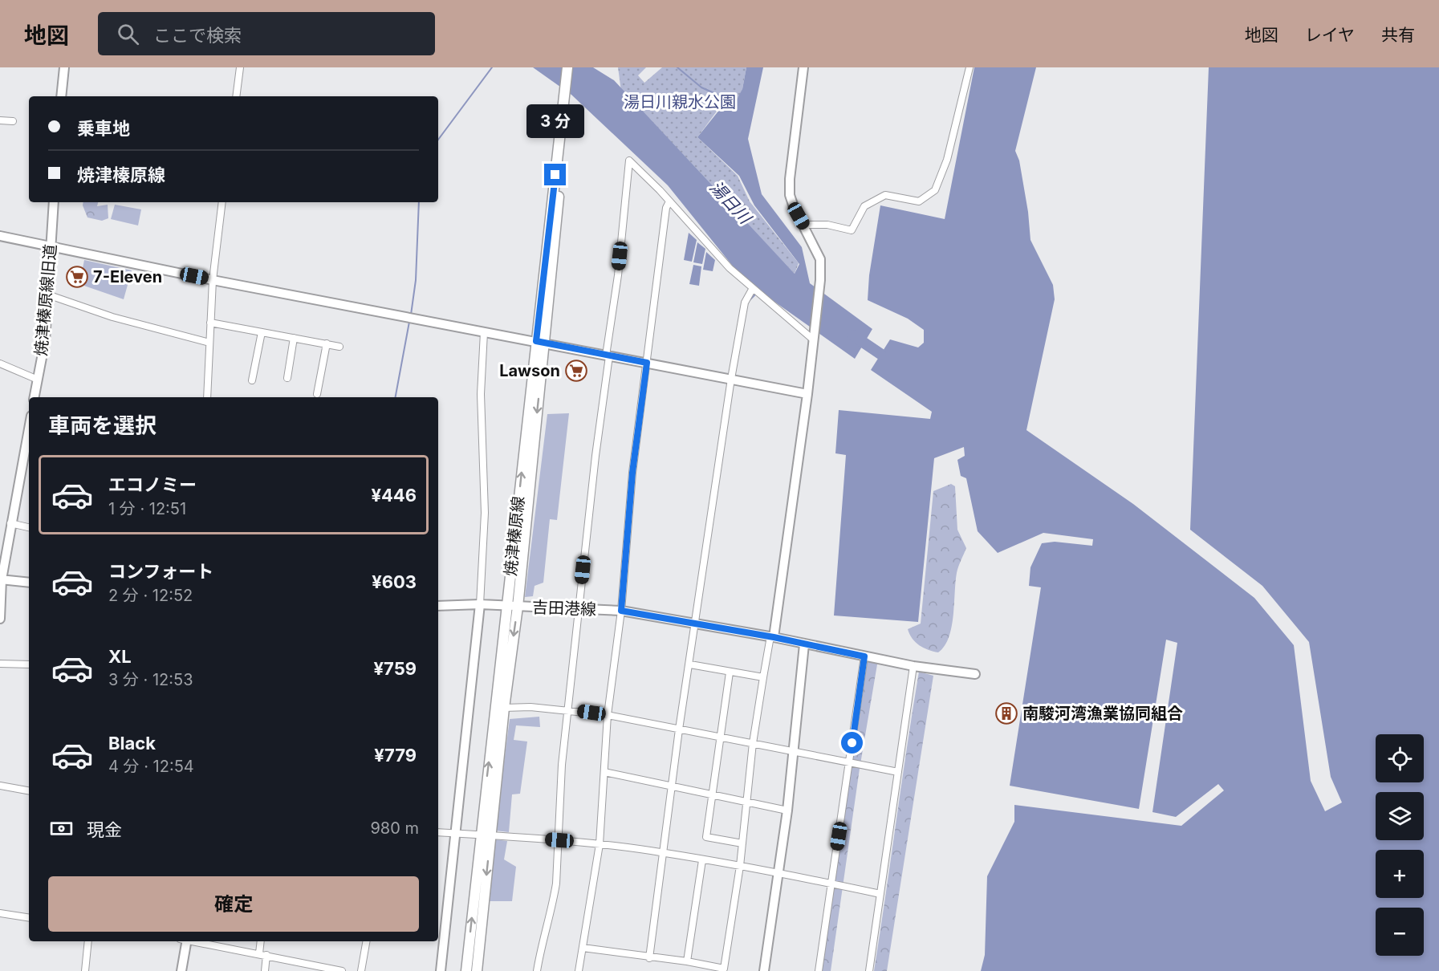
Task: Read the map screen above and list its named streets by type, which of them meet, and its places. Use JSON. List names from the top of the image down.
{
  "streets": {
    "main road": ["焼津榛原線"],
    "street": ["焼津榛原線旧道", "吉田港線"]
  },
  "crossings": [
    ["焼津榛原線", "吉田港線"]
  ],
  "water": ["湯日川"],
  "parks": ["湯日川親水公園"],
  "places": {
    "supermarket": ["7-Eleven", "Lawson"],
    "building": ["南駿河湾漁業協同組合"]
  },
  "page": {
    "header": "地図",
    "search": "ここで検索",
    "nav": ["地図", "レイヤ", "共有"],
    "banner": ["乗車地", "焼津榛原線"],
    "bubble": "3 分",
    "heading": "車両を選択",
    "list": [
      {
        "name": "エコノミー",
        "note": "1 分 · 12:51",
        "value": "¥446"
      },
      {
        "name": "コンフォート",
        "note": "2 分 · 12:52",
        "value": "¥603"
      },
      {
        "name": "XL",
        "note": "3 分 · 12:53",
        "value": "¥759"
      },
      {
        "name": "Black",
        "note": "4 分 · 12:54",
        "value": "¥779"
      }
    ],
    "map_buttons": ["+", "−"],
    "pay": ["現金", "980 m"],
    "buttons": "確定"
  }
}
